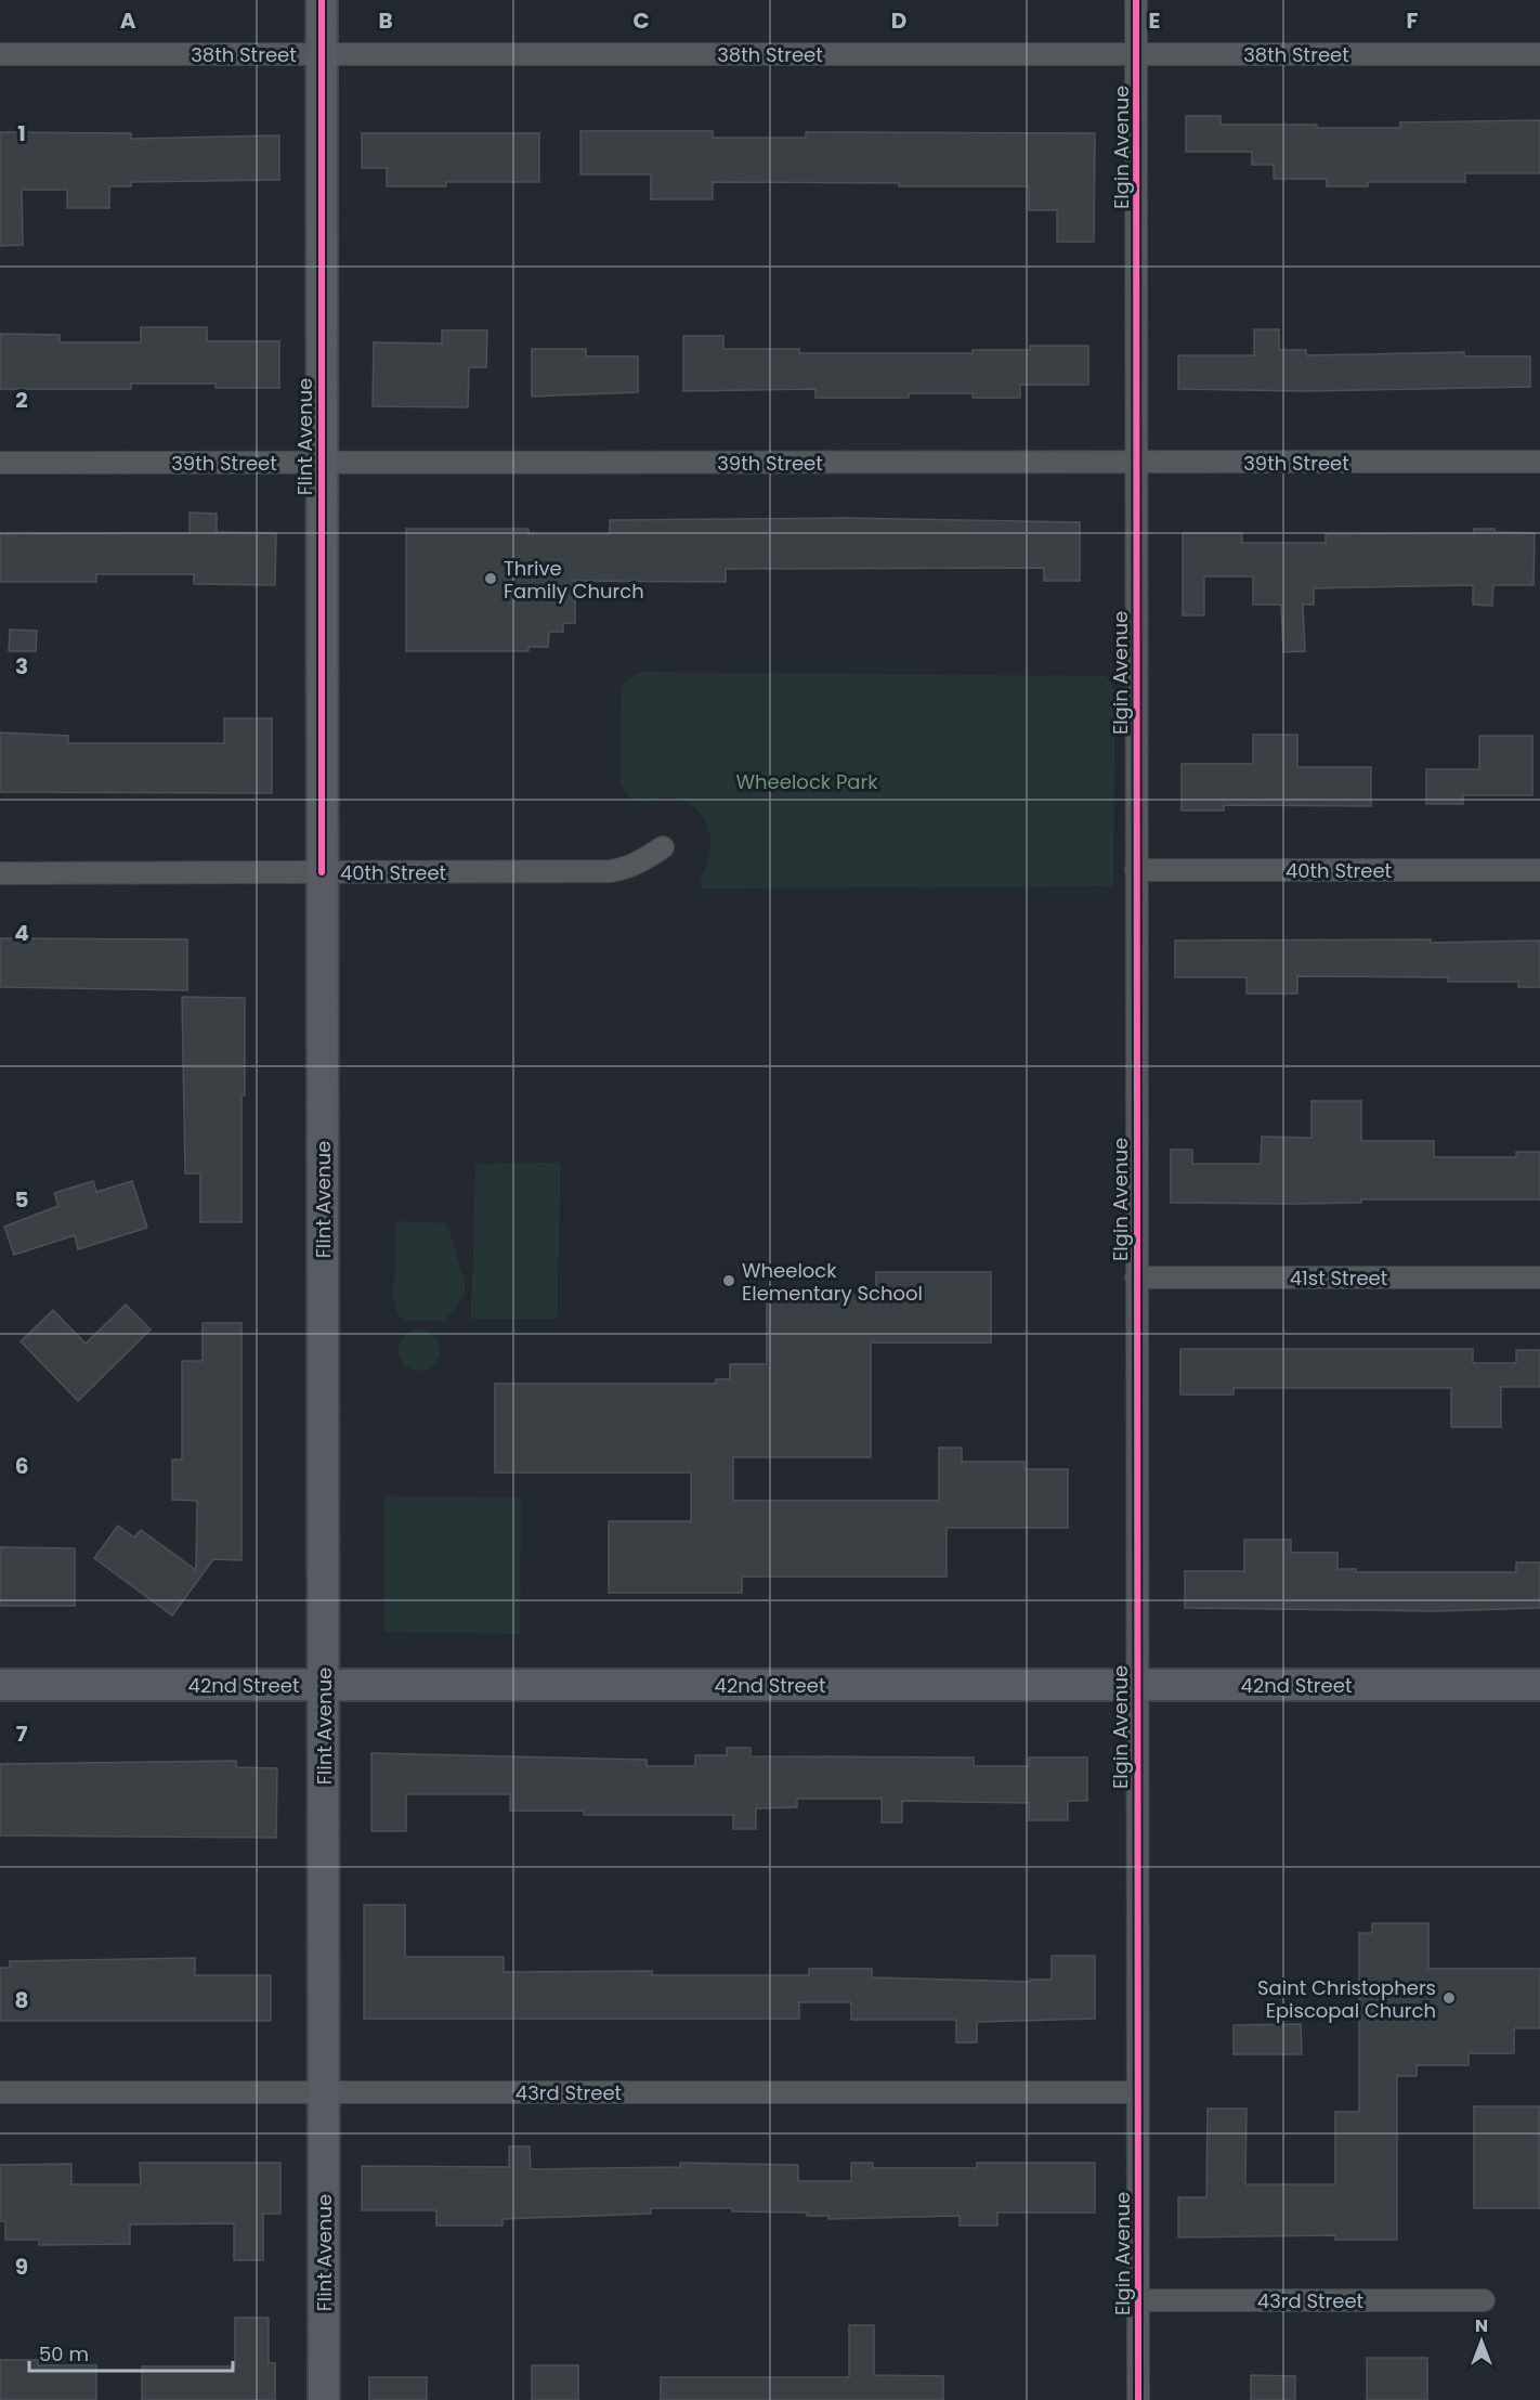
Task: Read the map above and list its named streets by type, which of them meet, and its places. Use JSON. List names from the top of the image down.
{
  "streets": {
    "street": [
      "38th Street",
      "Elgin Avenue",
      "Flint Avenue",
      "39th Street",
      "40th Street",
      "41st Street",
      "42nd Street",
      "43rd Street"
    ]
  },
  "crossings": [
    ["38th Street", "Elgin Avenue"],
    ["38th Street", "Flint Avenue"],
    ["Elgin Avenue", "39th Street"],
    ["Elgin Avenue", "40th Street"],
    ["Elgin Avenue", "41st Street"],
    ["Elgin Avenue", "42nd Street"],
    ["Elgin Avenue", "43rd Street"],
    ["Flint Avenue", "39th Street"],
    ["Flint Avenue", "40th Street"],
    ["Flint Avenue", "42nd Street"],
    ["Flint Avenue", "43rd Street"]
  ],
  "parks": ["Wheelock Park"],
  "places": ["Thrive Family Church", "Wheelock Elementary School", "Saint Christophers Episcopal Church"],
  "scale_bar": "50 m",
  "north": "top",
  "grid": {
    "columns": [
      "A",
      "B",
      "C",
      "D",
      "E",
      "F"
    ],
    "rows": [
      "1",
      "2",
      "3",
      "4",
      "5",
      "6",
      "7",
      "8",
      "9"
    ]
  }
}
